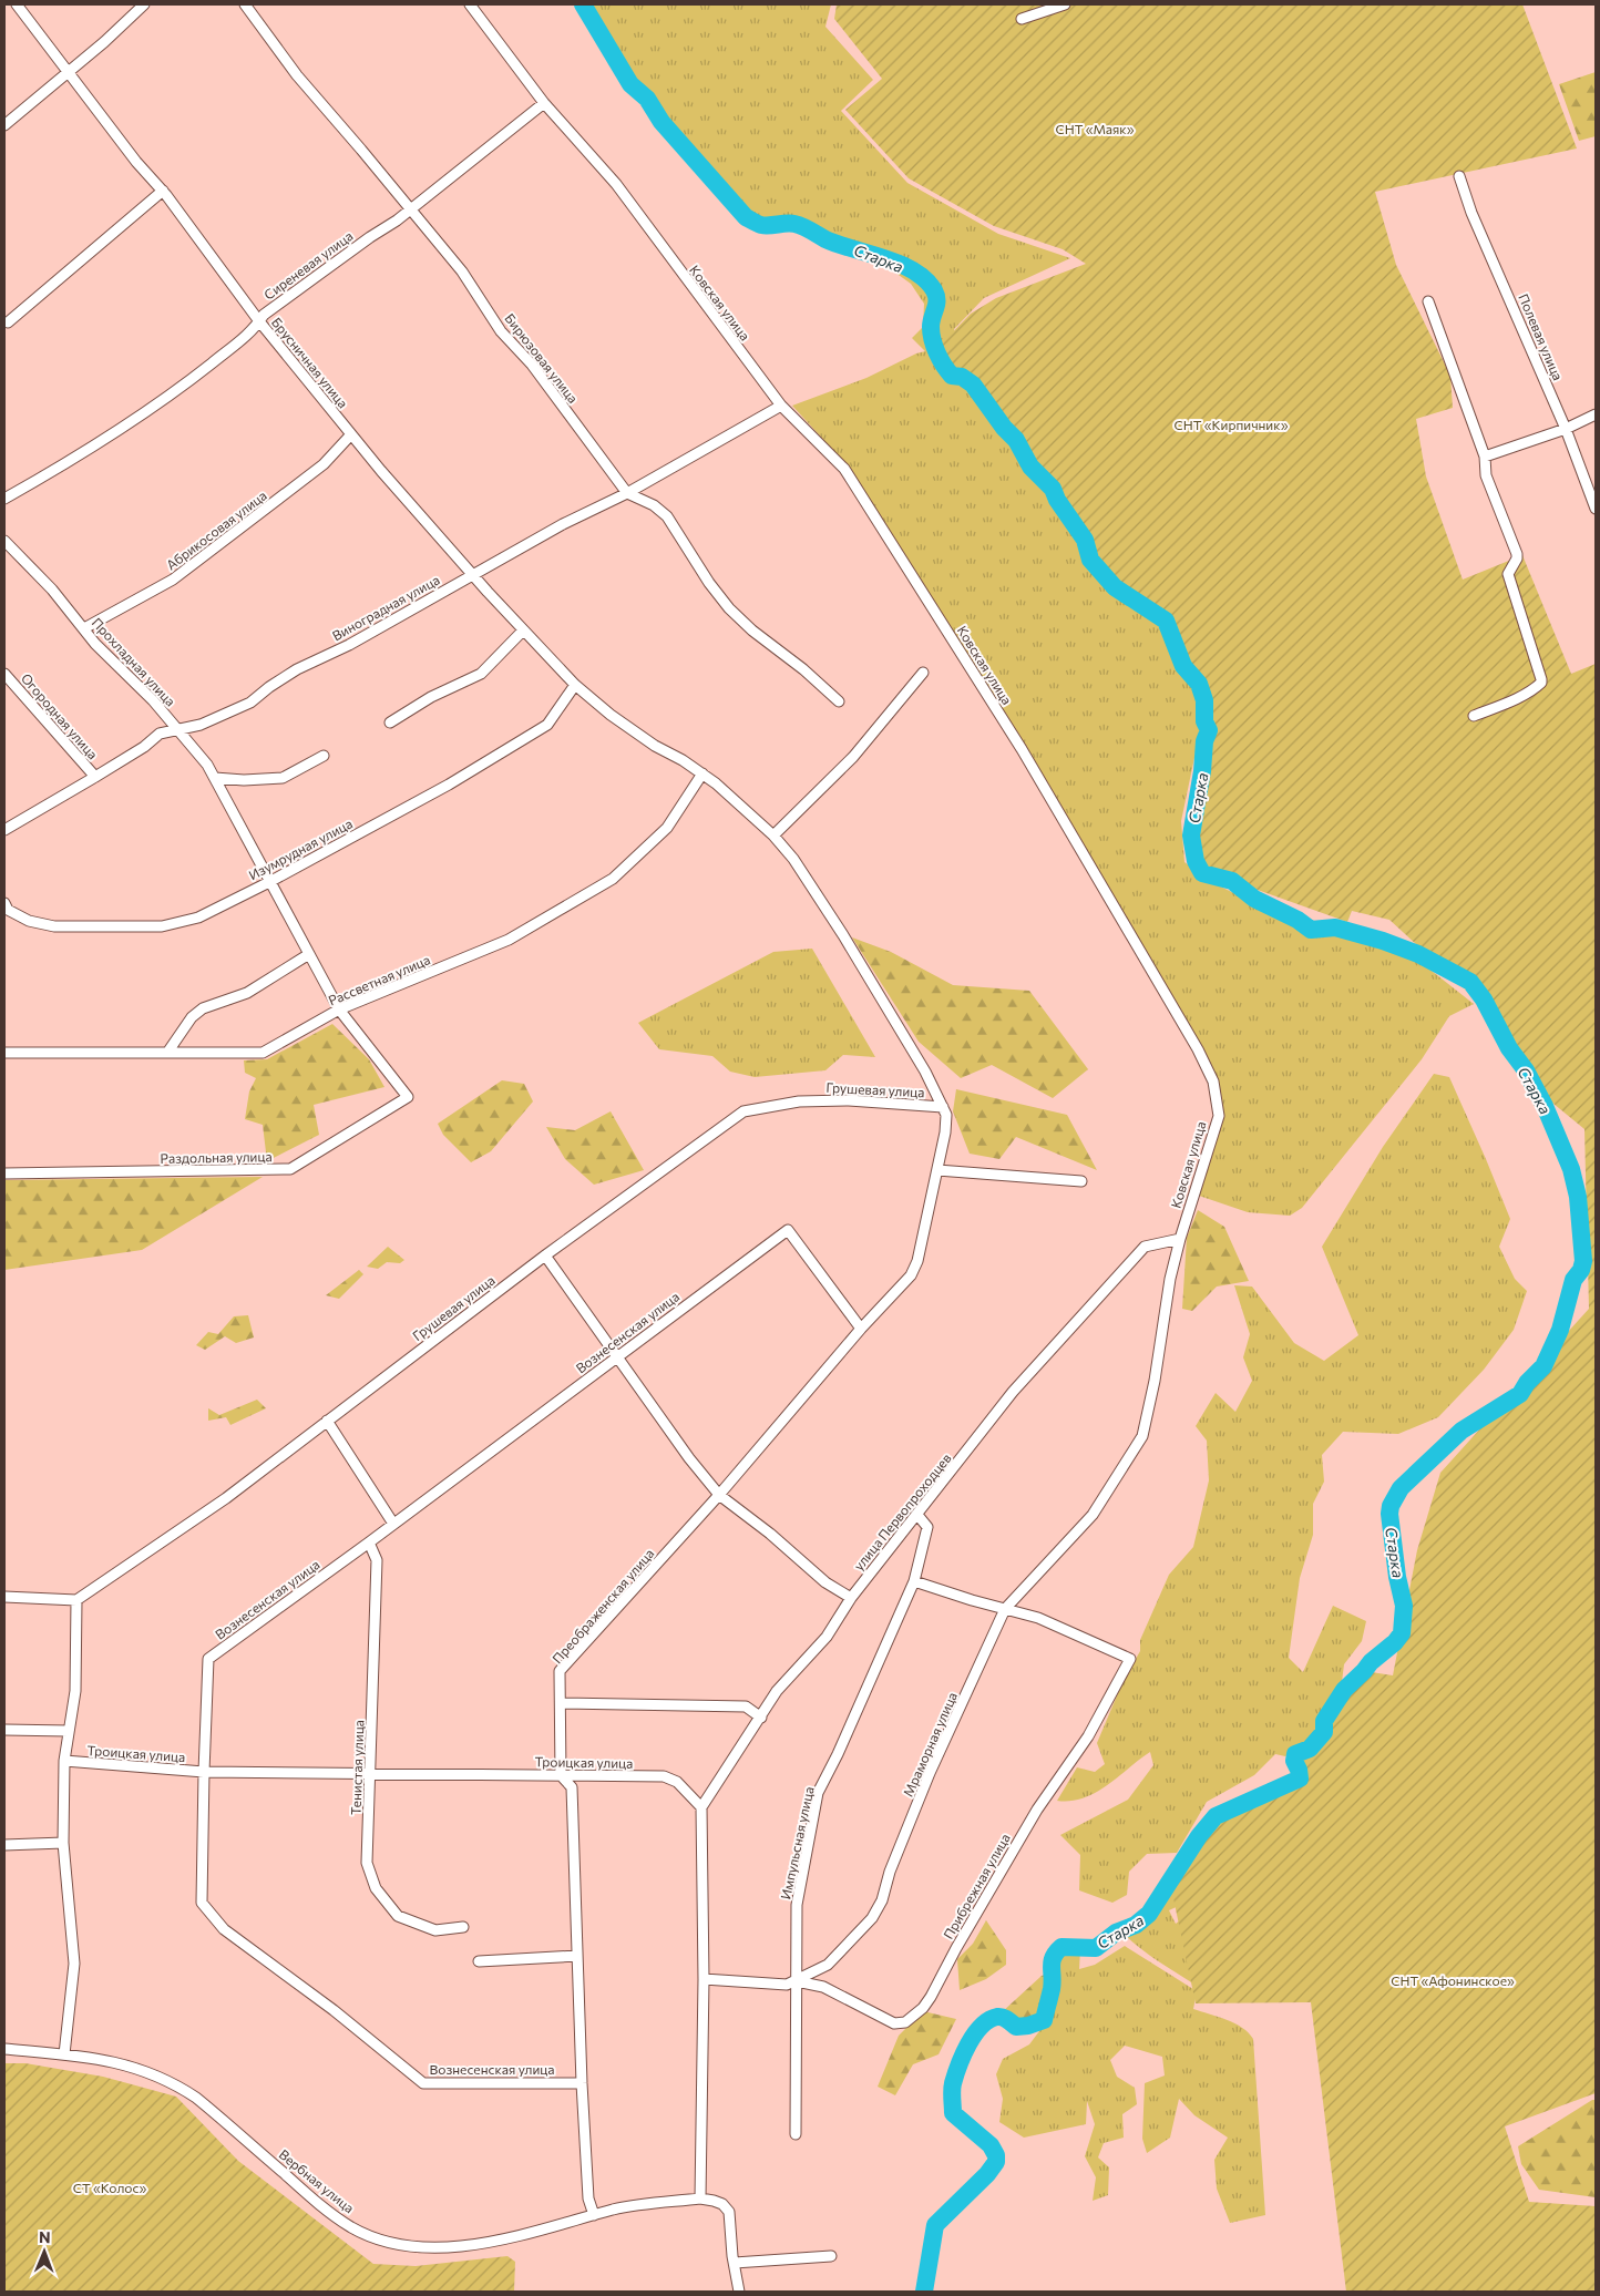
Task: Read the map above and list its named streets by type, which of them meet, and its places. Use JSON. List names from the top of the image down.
{
  "streets": {
    "street": [
      "Сиреневая улица",
      "Ковская улица",
      "Полевая улица",
      "Бирюзовая улица",
      "Брусничная улица",
      "Абрикосовая улица",
      "Виноградная улица",
      "Прохладная улица",
      "Огородная улица",
      "Изумрудная улица",
      "Рассветная улица",
      "Грушевая улица",
      "Раздольная улица",
      "Вознесенская улица",
      "улица Первопроходцев",
      "Преображенская улица",
      "Мраморная улица",
      "Троицкая улица",
      "Тенистая улица",
      "Импульсная улица",
      "Прибрежная улица",
      "Вербная улица"
    ]
  },
  "crossings": [
    ["Сиреневая улица", "Ковская улица"],
    ["Сиреневая улица", "Бирюзовая улица"],
    ["Сиреневая улица", "Брусничная улица"],
    ["Ковская улица", "Виноградная улица"],
    ["Ковская улица", "улица Первопроходцев"],
    ["Ковская улица", "Мраморная улица"],
    ["Бирюзовая улица", "Виноградная улица"],
    ["Брусничная улица", "Абрикосовая улица"],
    ["Брусничная улица", "Виноградная улица"],
    ["Брусничная улица", "Изумрудная улица"],
    ["Брусничная улица", "Рассветная улица"],
    ["Брусничная улица", "Преображенская улица"],
    ["Абрикосовая улица", "Прохладная улица"],
    ["Виноградная улица", "Прохладная улица"],
    ["Виноградная улица", "Огородная улица"],
    ["Прохладная улица", "Изумрудная улица"],
    ["Прохладная улица", "Рассветная улица"],
    ["Прохладная улица", "Раздольная улица"],
    ["Грушевая улица", "Преображенская улица"],
    ["Вознесенская улица", "Преображенская улица"],
    ["Вознесенская улица", "Троицкая улица"],
    ["Вознесенская улица", "Тенистая улица"],
    ["улица Первопроходцев", "Троицкая улица"],
    ["улица Первопроходцев", "Импульсная улица"],
    ["Преображенская улица", "Троицкая улица"],
    ["Преображенская улица", "Вербная улица"],
    ["Мраморная улица", "Импульсная улица"],
    ["Мраморная улица", "Прибрежная улица"],
    ["Троицкая улица", "Тенистая улица"],
    ["Импульсная улица", "Прибрежная улица"]
  ],
  "water": ["Старка"],
  "parks": [
    "СНТ «Маяк»",
    "СНТ «Кирпичник»",
    "СНТ «Афонинское»",
    "СТ «Колос»"
  ],
  "north": "top"
}
